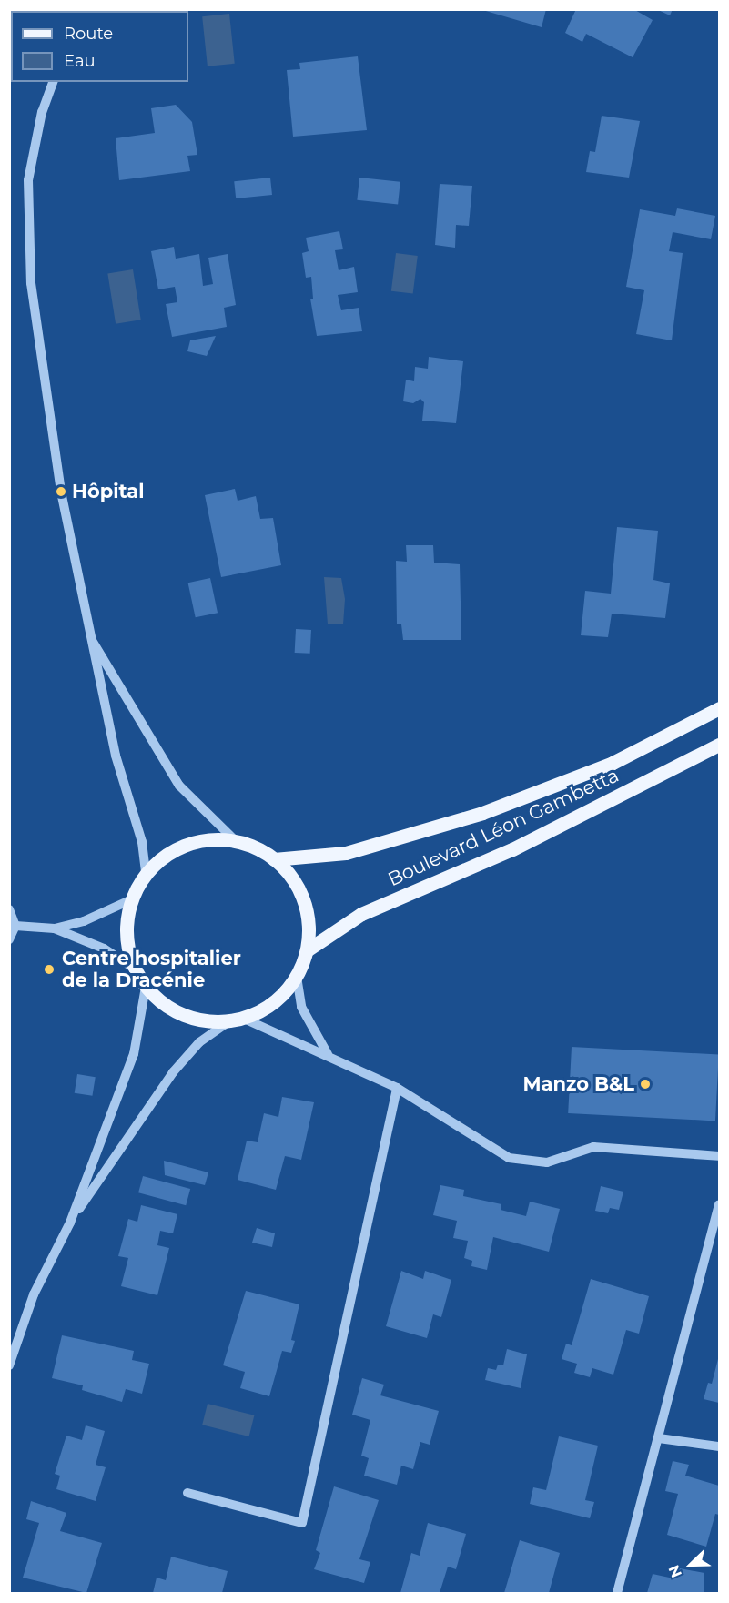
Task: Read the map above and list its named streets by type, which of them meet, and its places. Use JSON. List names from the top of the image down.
{
  "streets": {
    "main road": ["Boulevard Léon Gambetta"]
  },
  "places": ["Hôpital", "Centre hospitalier de la Dracénie", "Manzo B&L"],
  "legend": ["Route", "Eau"],
  "north": "bottom left"
}
